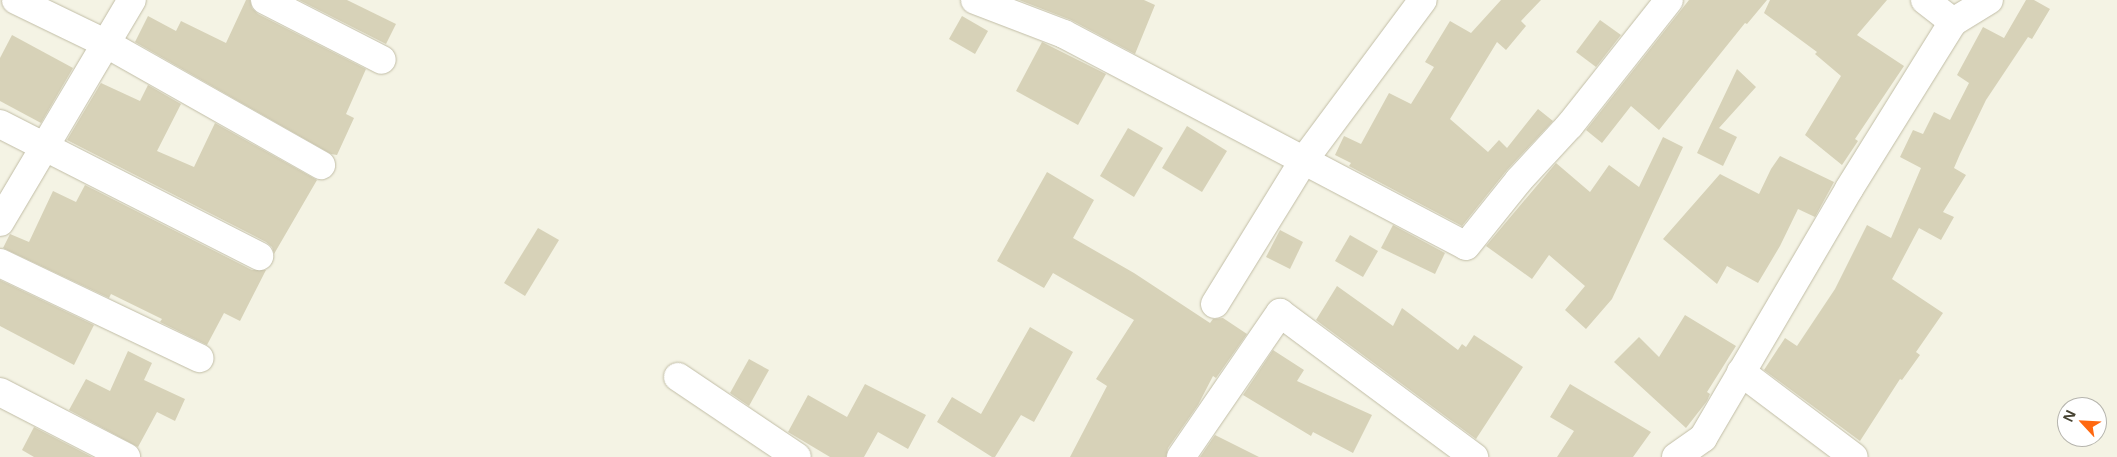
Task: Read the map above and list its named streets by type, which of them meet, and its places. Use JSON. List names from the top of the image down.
{
  "north": "top left"
}
